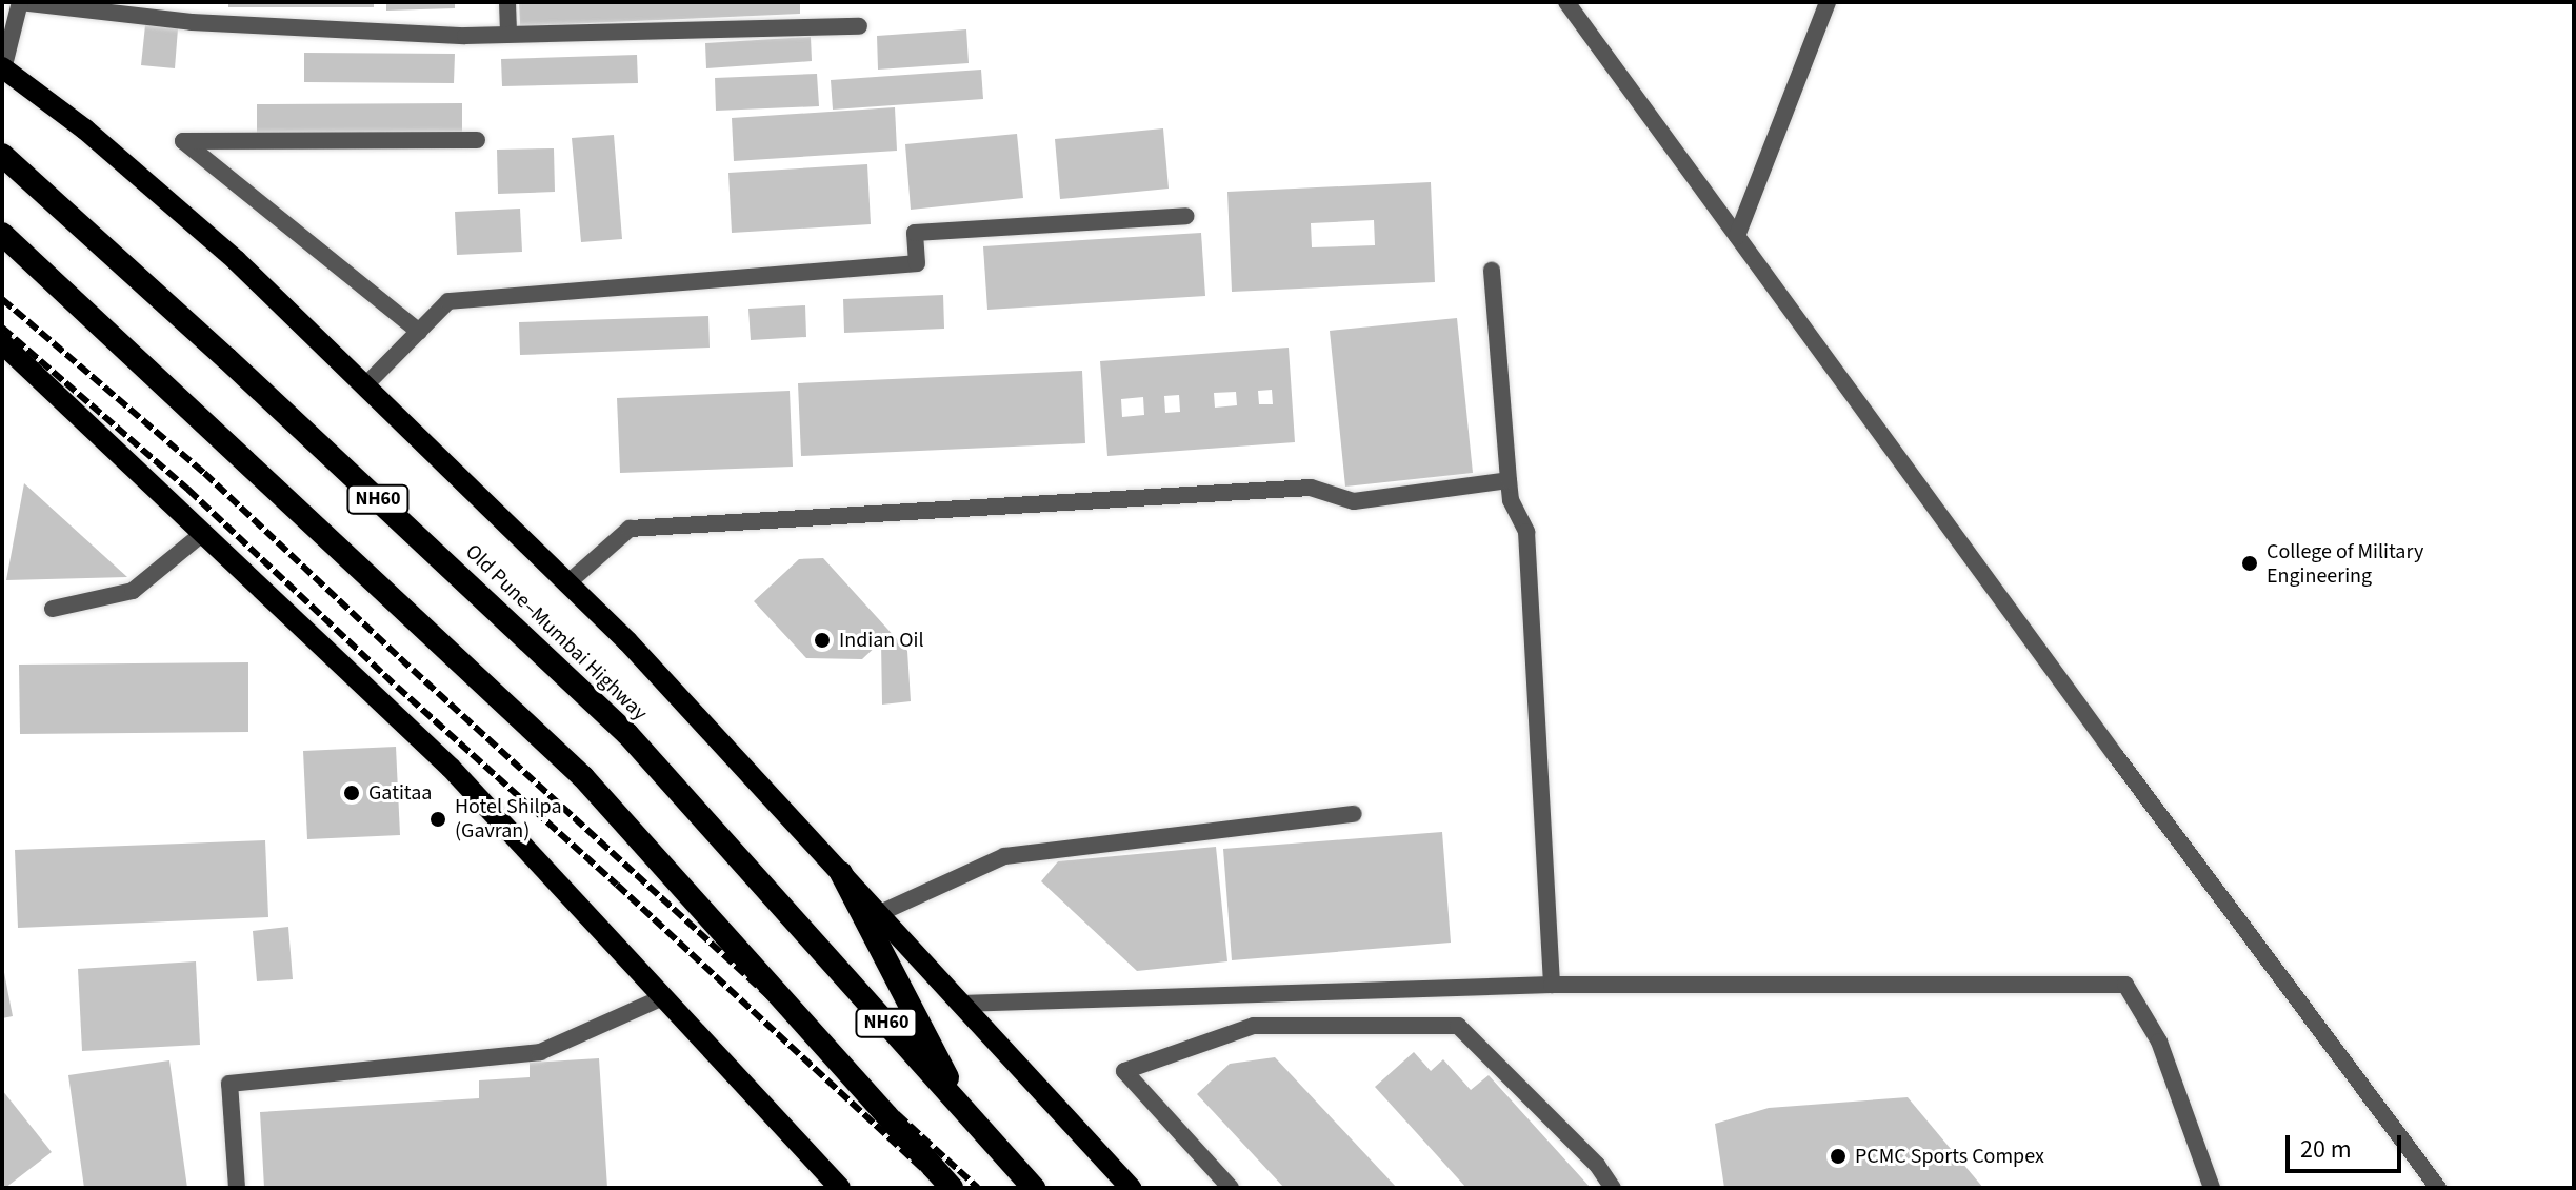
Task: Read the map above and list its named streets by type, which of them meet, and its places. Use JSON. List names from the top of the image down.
{
  "streets": {
    "highway": ["NH60", "Old Pune–Mumbai Highway"]
  },
  "places": [
    "College of Military Engineering",
    "Indian Oil",
    "Gatitaa",
    "Hotel Shilpa (Gavran)",
    "PCMC Sports Compex"
  ],
  "scale_bar": "20 m"
}
